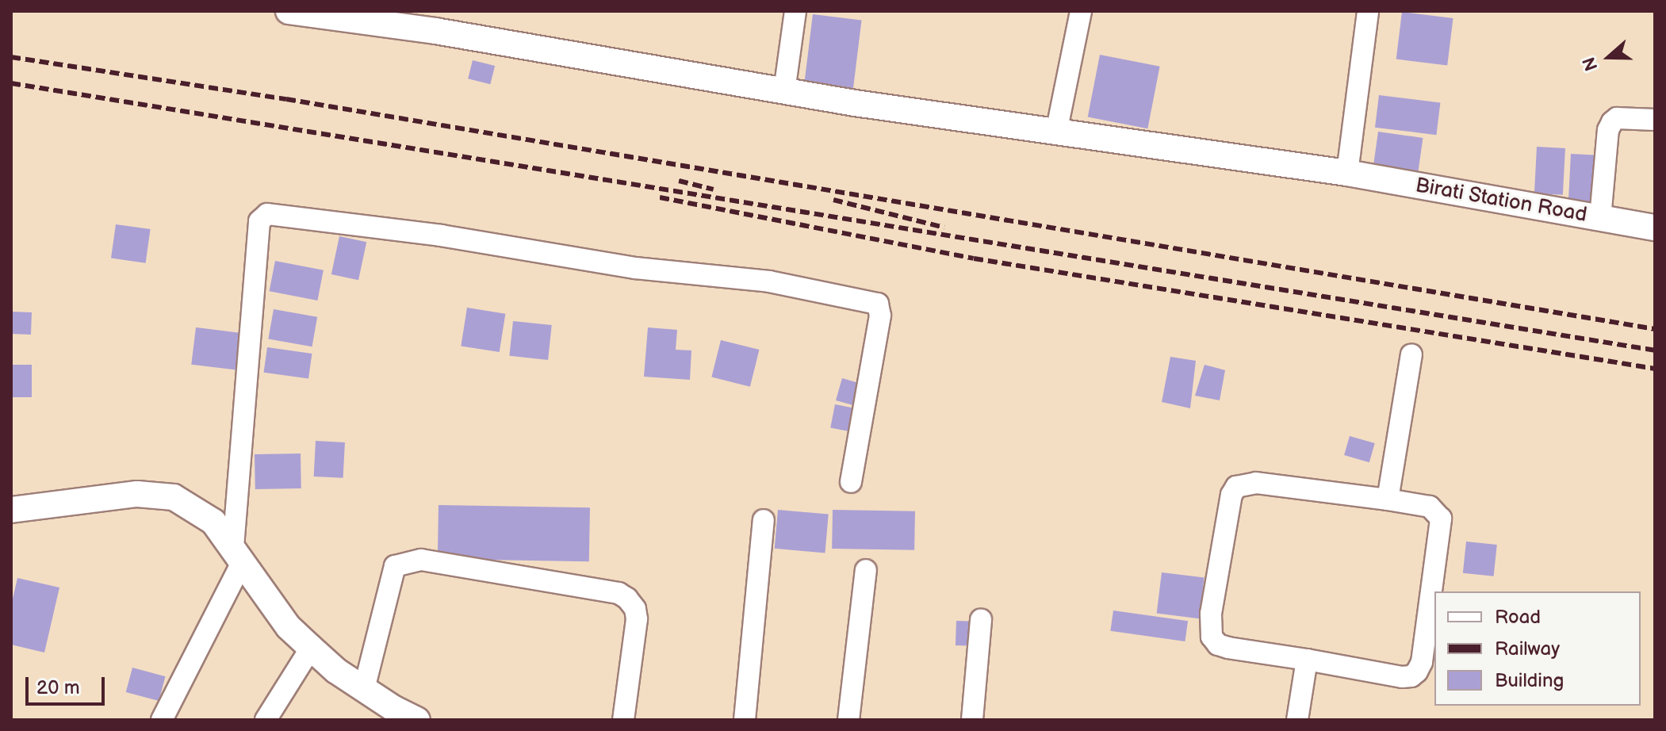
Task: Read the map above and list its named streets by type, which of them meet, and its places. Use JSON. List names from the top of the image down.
{
  "streets": {
    "street": ["Birati Station Road"]
  },
  "legend": ["Road", "Railway", "Building"],
  "scale_bar": "20 m",
  "north": "left"
}
